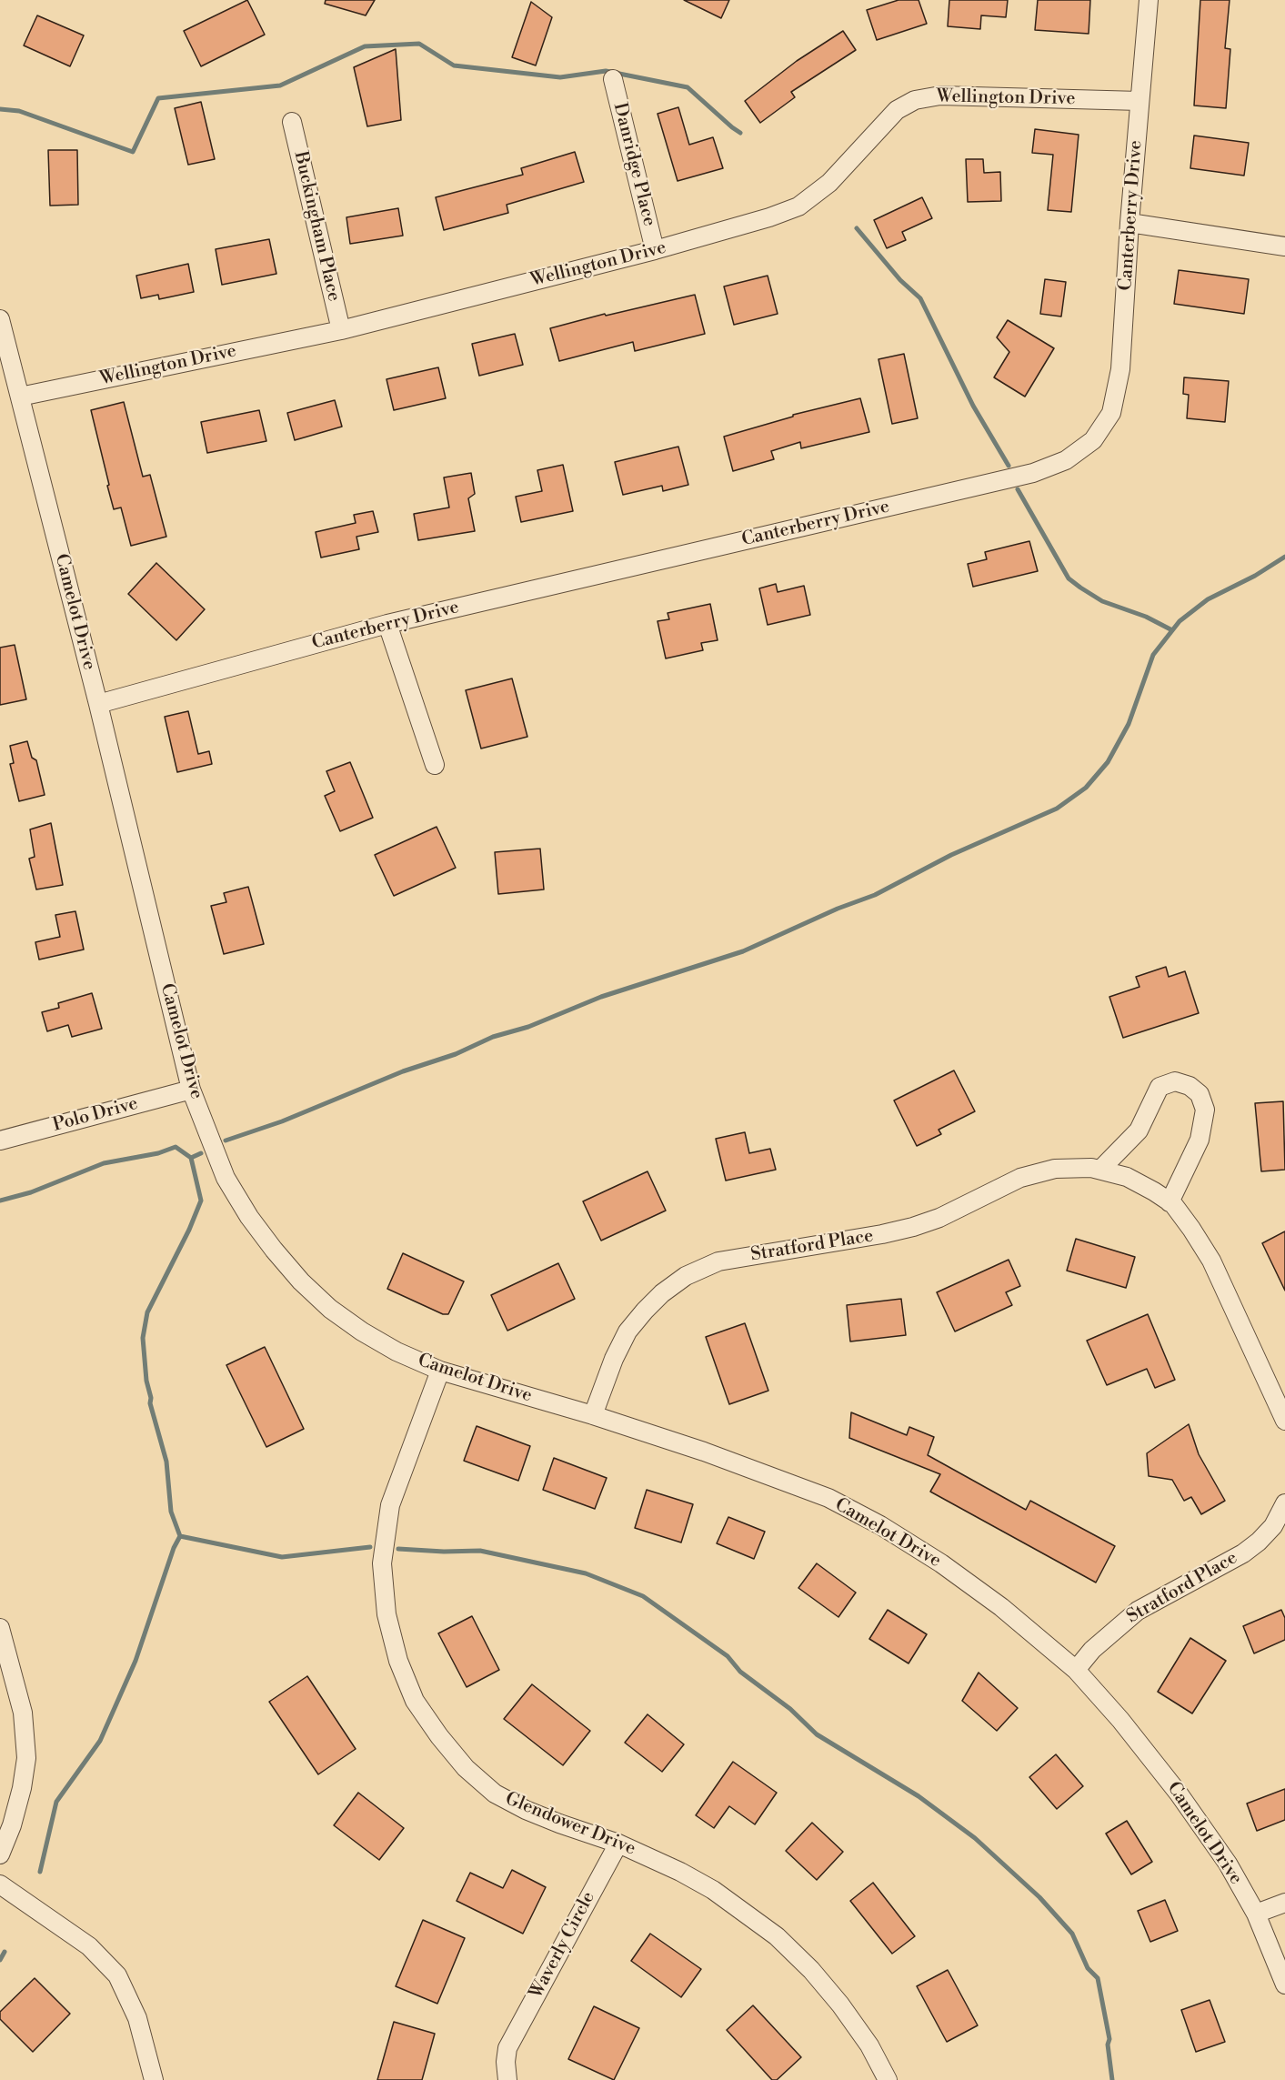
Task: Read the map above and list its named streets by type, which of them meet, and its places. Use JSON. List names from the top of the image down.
{
  "streets": {
    "street": [
      "Wellington Drive",
      "Danridge Place",
      "Canterberry Drive",
      "Buckingham Place",
      "Camelot Drive",
      "Polo Drive",
      "Stratford Place",
      "Glendower Drive",
      "Waverly Circle"
    ]
  },
  "crossings": [
    ["Wellington Drive", "Danridge Place"],
    ["Wellington Drive", "Canterberry Drive"],
    ["Wellington Drive", "Buckingham Place"],
    ["Wellington Drive", "Camelot Drive"],
    ["Canterberry Drive", "Camelot Drive"],
    ["Camelot Drive", "Polo Drive"],
    ["Camelot Drive", "Stratford Place"],
    ["Camelot Drive", "Glendower Drive"],
    ["Glendower Drive", "Waverly Circle"]
  ]
}
